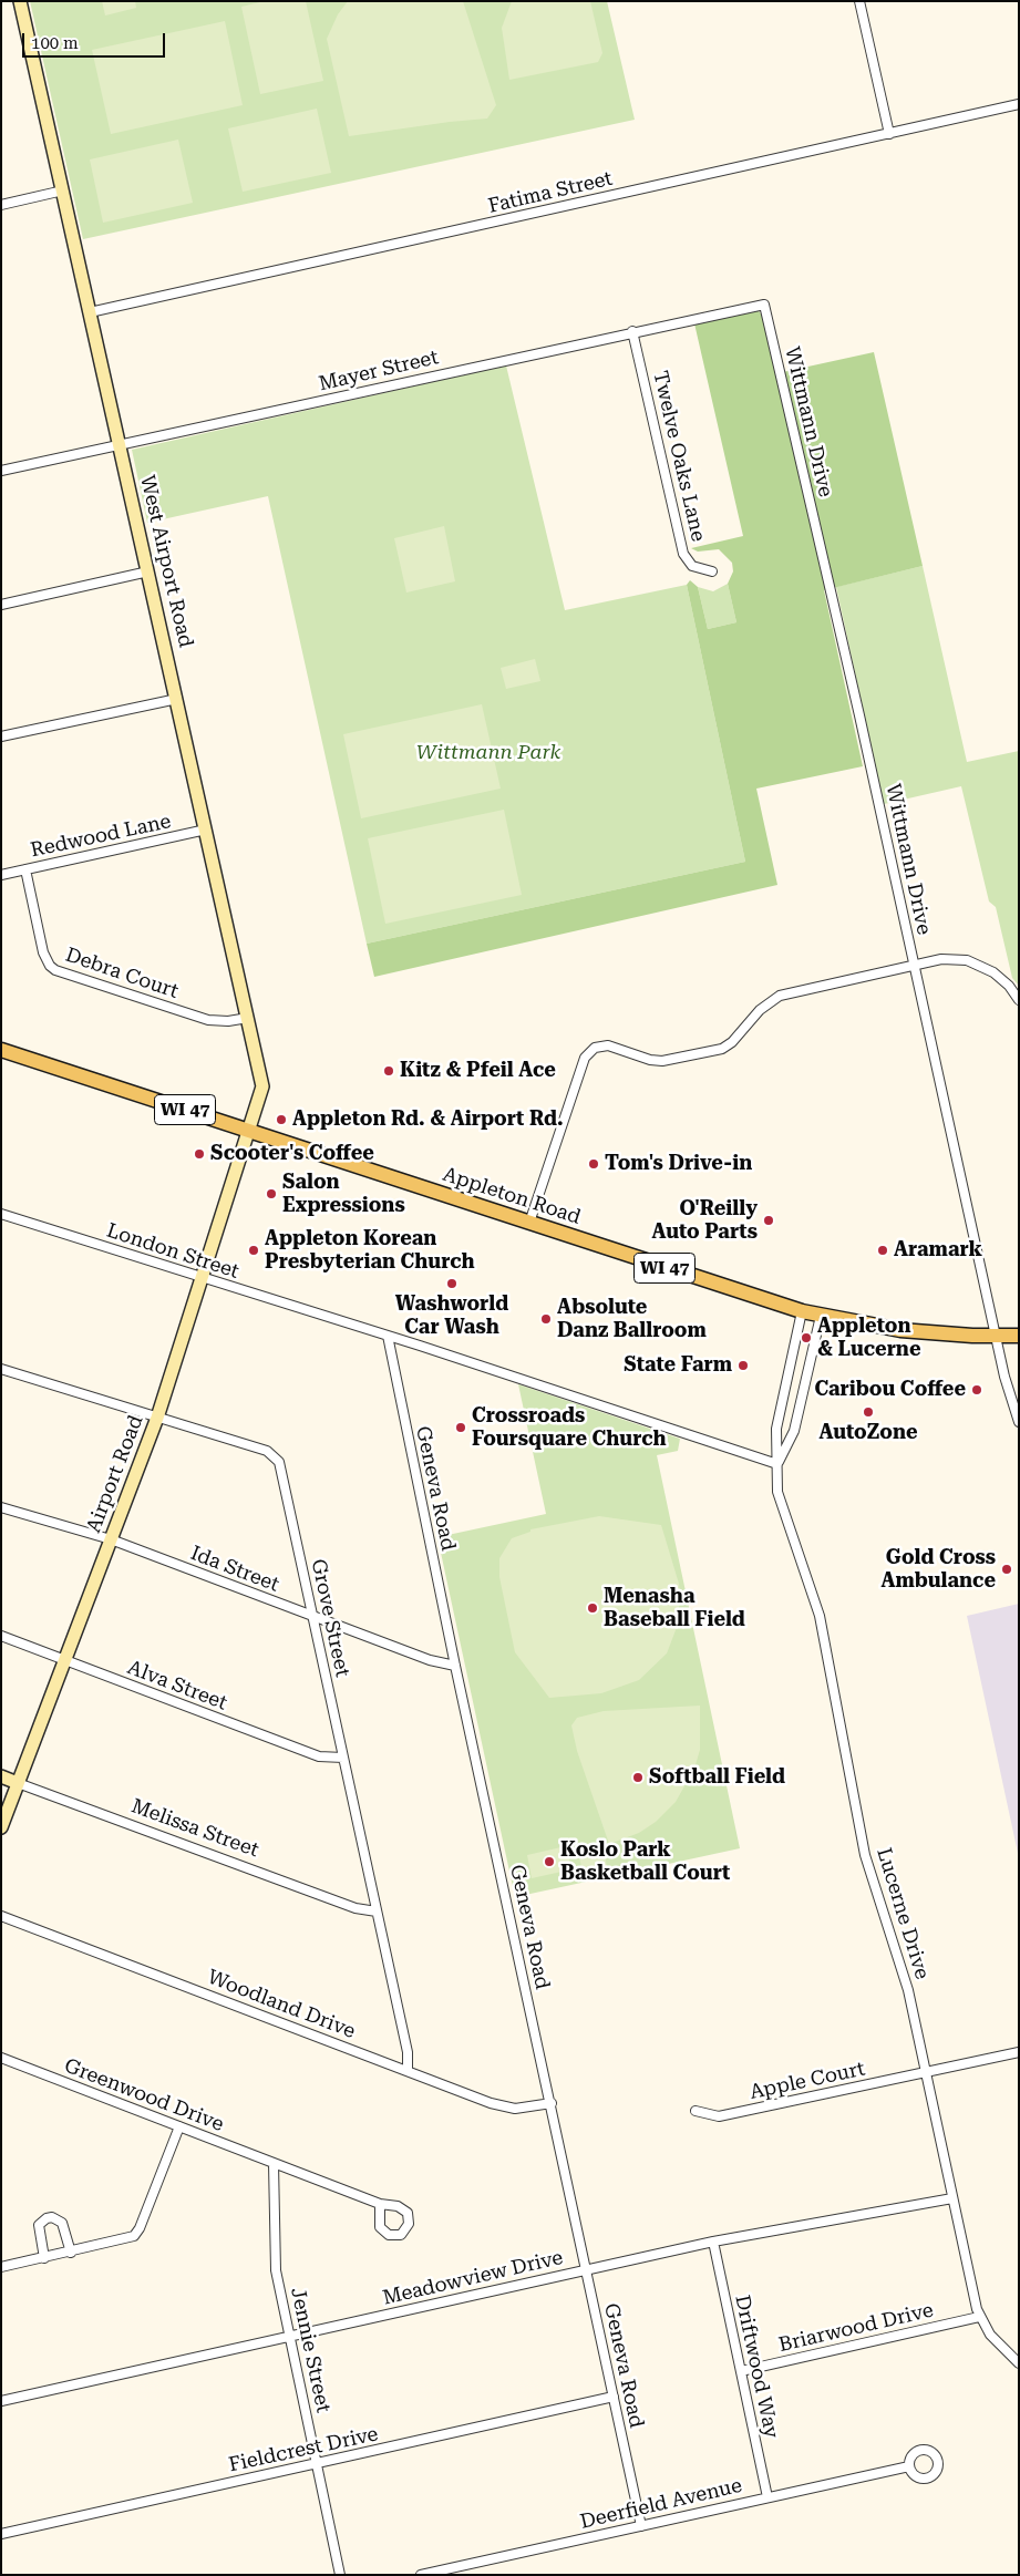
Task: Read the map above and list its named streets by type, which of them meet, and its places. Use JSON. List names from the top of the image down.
{
  "streets": {
    "main road": ["WI 47", "Appleton Road"],
    "street": [
      "Fatima Street",
      "Mayer Street",
      "Wittmann Drive",
      "Twelve Oaks Lane",
      "West Airport Road",
      "Redwood Lane",
      "Debra Court",
      "London Street",
      "Airport Road",
      "Geneva Road",
      "Ida Street",
      "Grove Street",
      "Alva Street",
      "Melissa Street",
      "Lucerne Drive",
      "Woodland Drive",
      "Apple Court",
      "Greenwood Drive",
      "Meadowview Drive",
      "Briarwood Drive",
      "Jennie Street",
      "Driftwood Way",
      "Fieldcrest Drive",
      "Deerfield Avenue"
    ]
  },
  "crossings": [
    ["Fatima Street", "West Airport Road"],
    ["Mayer Street", "Wittmann Drive"],
    ["Mayer Street", "Twelve Oaks Lane"],
    ["Mayer Street", "West Airport Road"],
    ["Wittmann Drive", "Appleton Road"],
    ["West Airport Road", "Redwood Lane"],
    ["West Airport Road", "Debra Court"],
    ["West Airport Road", "Appleton Road"],
    ["West Airport Road", "Airport Road"],
    ["Redwood Lane", "Debra Court"],
    ["Appleton Road", "Airport Road"],
    ["Appleton Road", "Lucerne Drive"],
    ["London Street", "Airport Road"],
    ["London Street", "Geneva Road"],
    ["London Street", "Lucerne Drive"],
    ["Airport Road", "Ida Street"],
    ["Airport Road", "Grove Street"],
    ["Airport Road", "Alva Street"],
    ["Airport Road", "Melissa Street"],
    ["Geneva Road", "Ida Street"],
    ["Geneva Road", "Woodland Drive"],
    ["Geneva Road", "Meadowview Drive"],
    ["Geneva Road", "Fieldcrest Drive"],
    ["Geneva Road", "Deerfield Avenue"],
    ["Ida Street", "Grove Street"],
    ["Grove Street", "Alva Street"],
    ["Grove Street", "Melissa Street"],
    ["Grove Street", "Woodland Drive"],
    ["Lucerne Drive", "Apple Court"],
    ["Lucerne Drive", "Meadowview Drive"],
    ["Lucerne Drive", "Briarwood Drive"],
    ["Greenwood Drive", "Jennie Street"],
    ["Meadowview Drive", "Jennie Street"],
    ["Meadowview Drive", "Driftwood Way"],
    ["Briarwood Drive", "Driftwood Way"],
    ["Jennie Street", "Fieldcrest Drive"],
    ["Driftwood Way", "Deerfield Avenue"]
  ],
  "parks": ["Wittmann Park"],
  "places": [
    "Kitz & Pfeil Ace",
    "Appleton Rd. & Airport Rd.",
    "Scooter's Coffee",
    "Tom's Drive-in",
    "Salon Expressions",
    "O'Reilly Auto Parts",
    "Appleton Korean Presbyterian Church",
    "Aramark",
    "Washworld Car Wash",
    "Absolute Danz Ballroom",
    "Appleton & Lucerne",
    "State Farm",
    "Caribou Coffee",
    "AutoZone",
    "Crossroads Foursquare Church",
    "Gold Cross Ambulance",
    "Menasha Baseball Field",
    "Softball Field",
    "Koslo Park Basketball Court"
  ],
  "scale_bar": "100 m"
}
